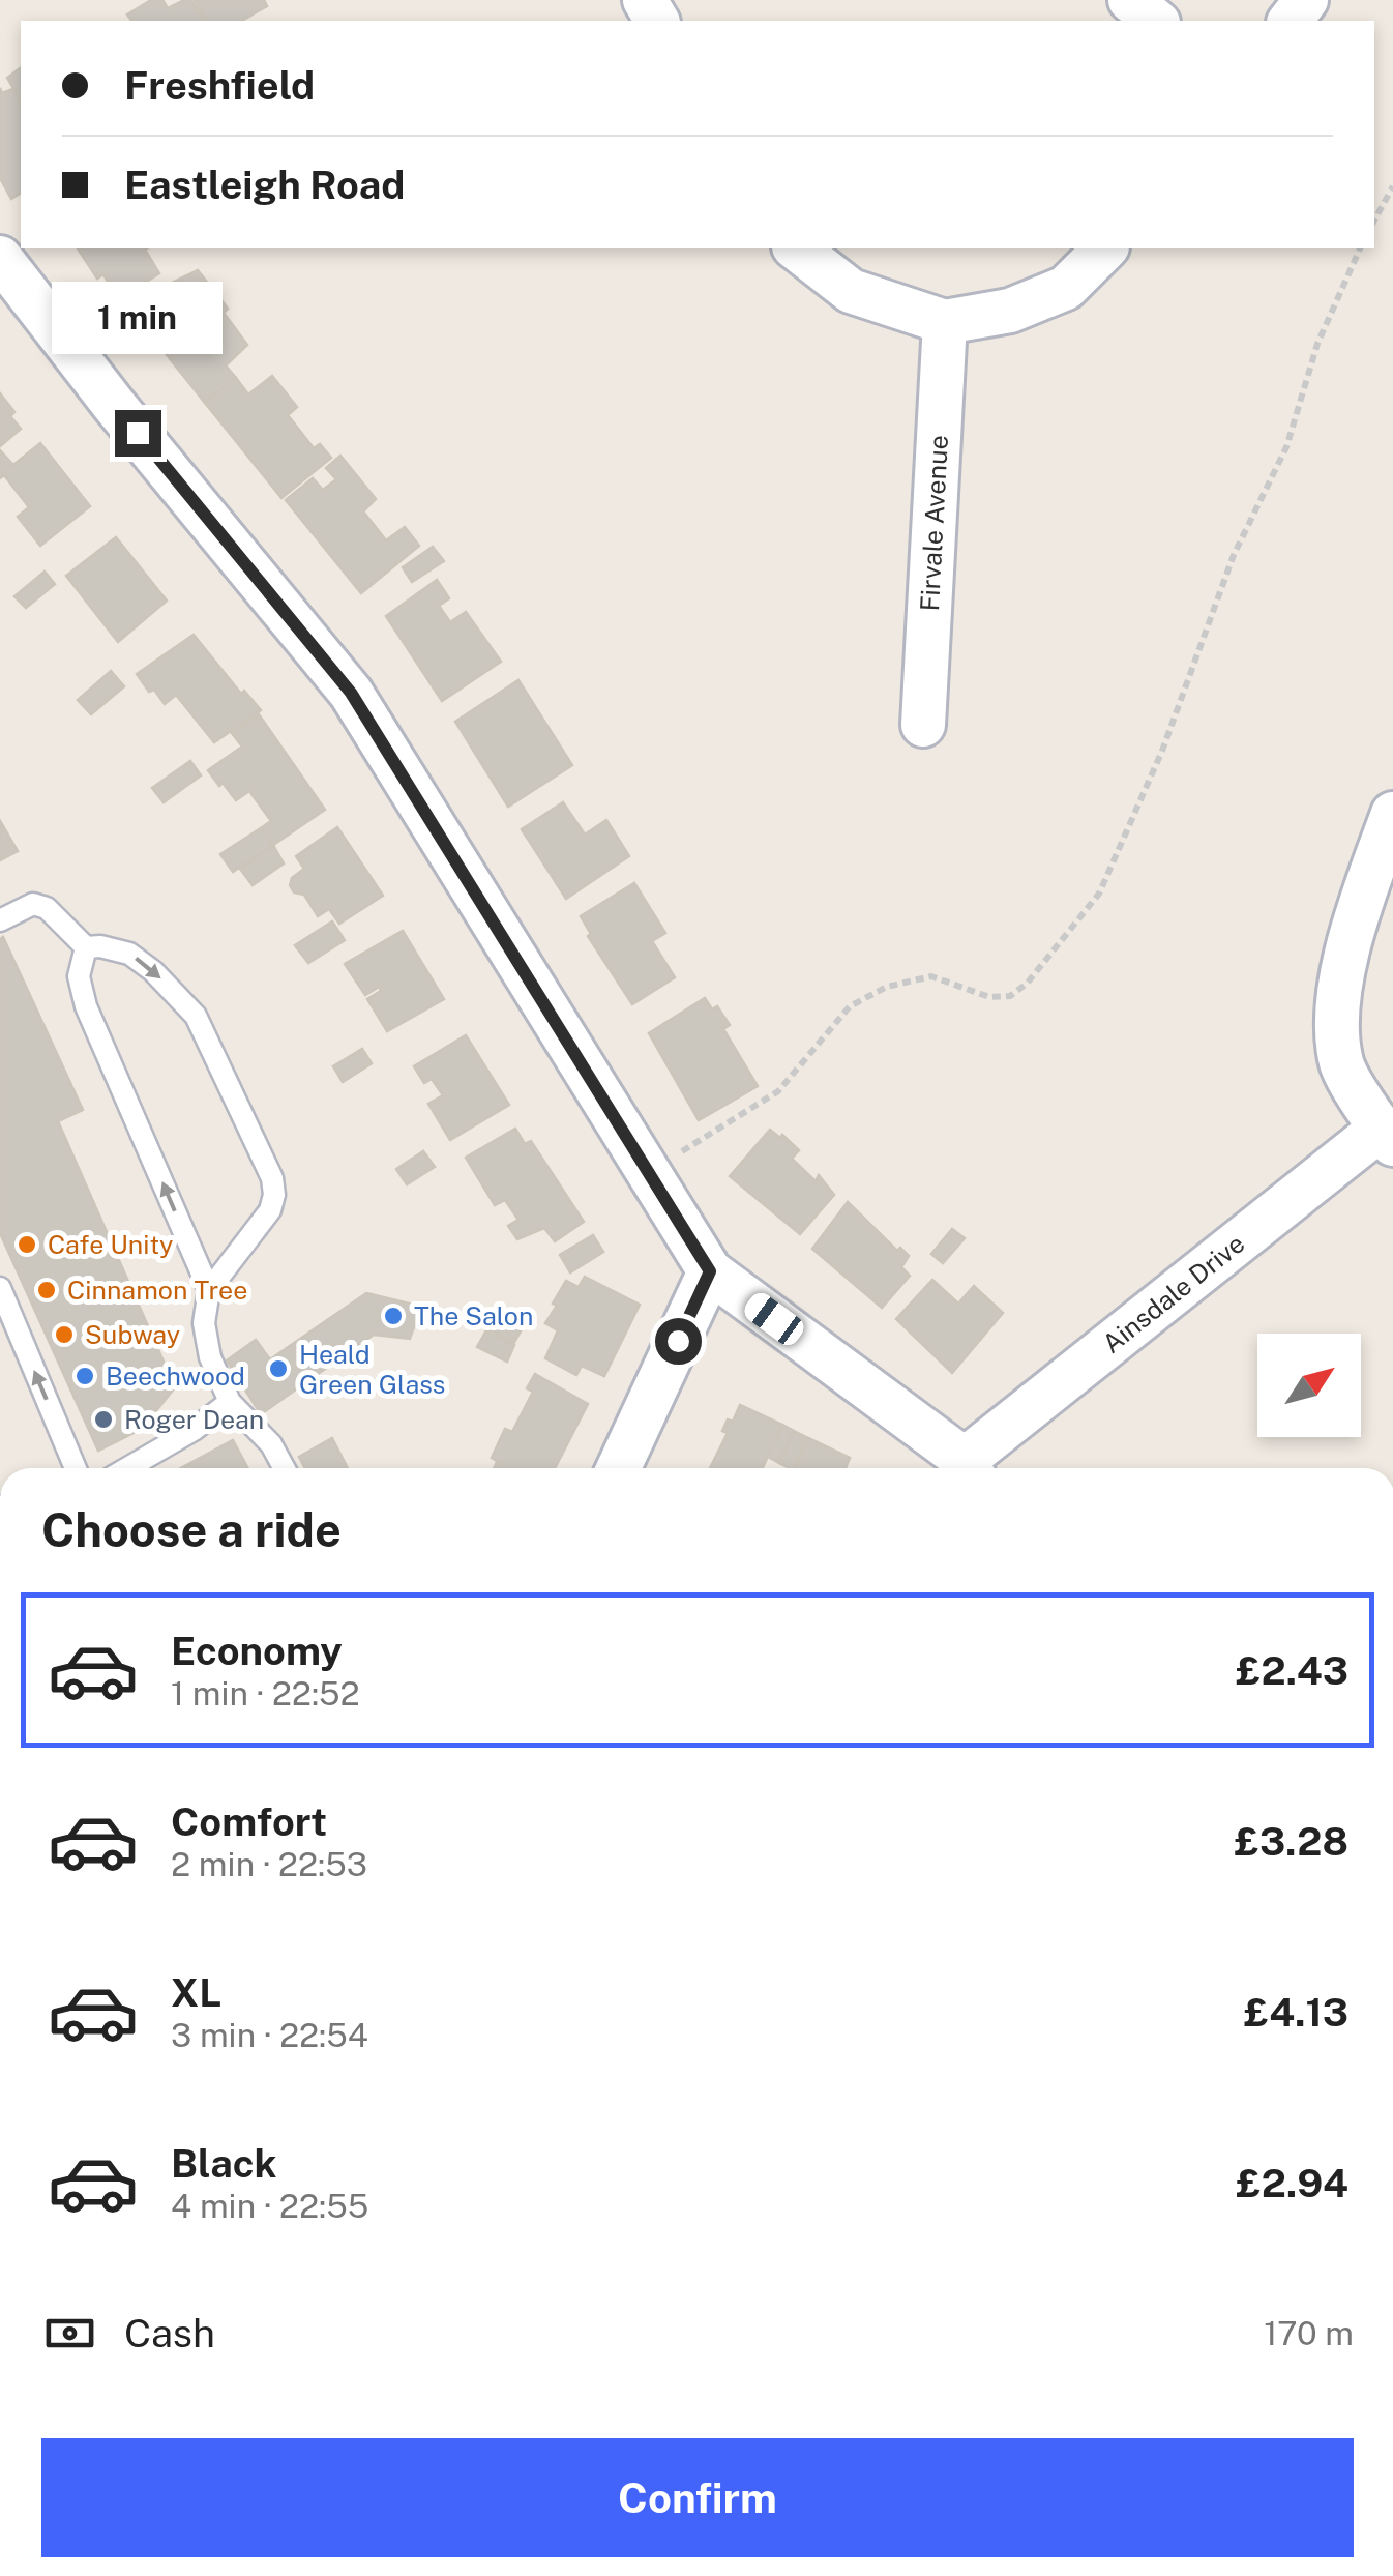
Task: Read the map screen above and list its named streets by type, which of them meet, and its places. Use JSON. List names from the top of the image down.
{
  "streets": {
    "street": ["Firvale Avenue", "Ainsdale Drive"]
  },
  "places": [
    "Cafe Unity",
    "Cinnamon Tree",
    "The Salon",
    "Subway",
    "Heald Green Glass",
    "Beechwood",
    "Roger Dean"
  ],
  "north": "top right",
  "page": {
    "banner": ["Freshfield", "Eastleigh Road"],
    "bubble": "1 min",
    "heading": "Choose a ride",
    "list": [
      {
        "name": "Economy",
        "note": "1 min · 22:52",
        "value": "£2.43"
      },
      {
        "name": "Comfort",
        "note": "2 min · 22:53",
        "value": "£3.28"
      },
      {
        "name": "XL",
        "note": "3 min · 22:54",
        "value": "£4.13"
      },
      {
        "name": "Black",
        "note": "4 min · 22:55",
        "value": "£2.94"
      }
    ],
    "pay": ["Cash", "170 m"],
    "buttons": "Confirm"
  }
}
